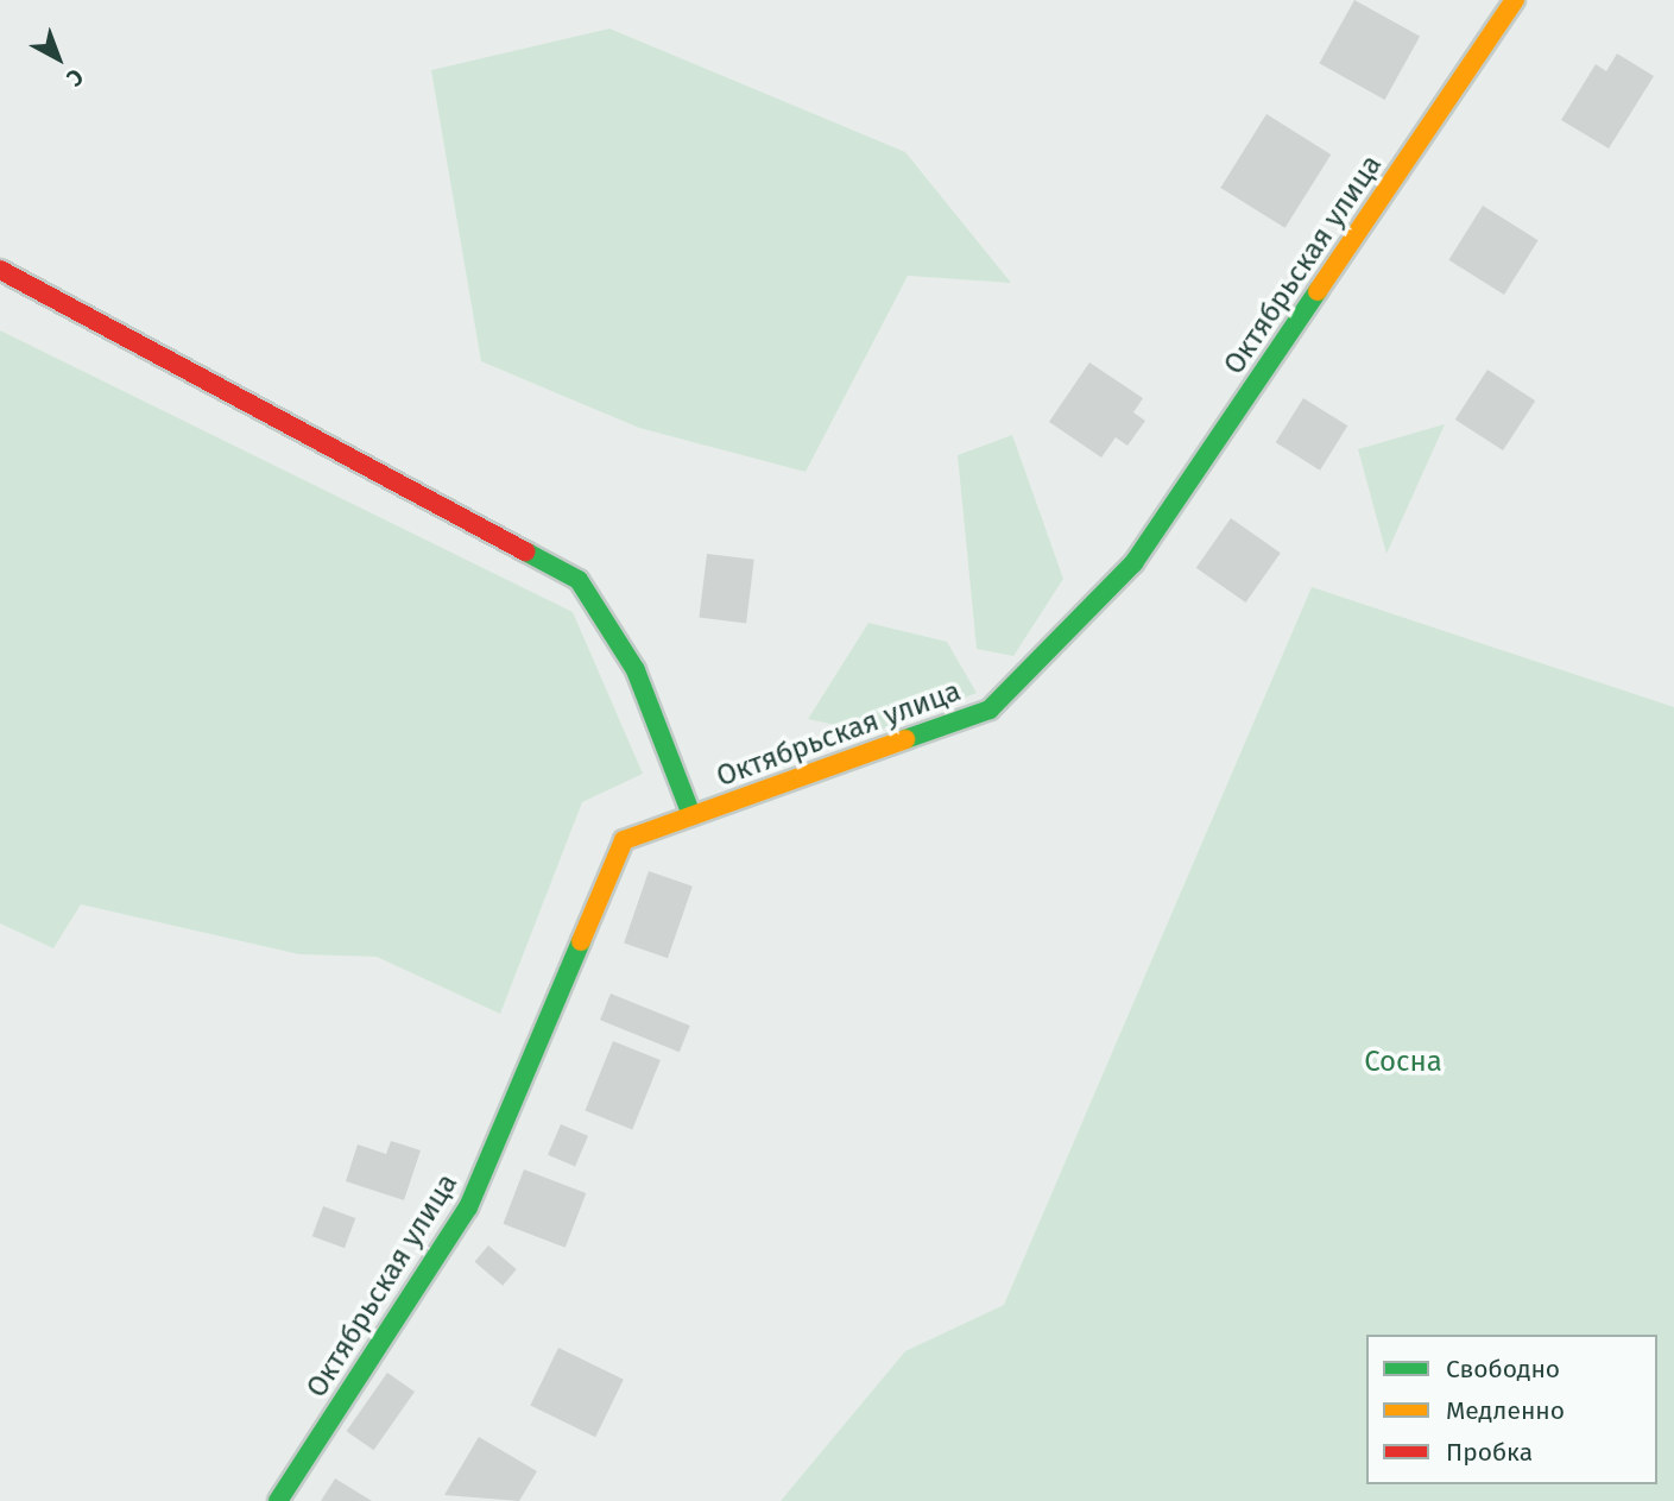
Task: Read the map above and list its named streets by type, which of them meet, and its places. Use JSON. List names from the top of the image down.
{
  "streets": {
    "street": ["Октябрьская улица"]
  },
  "parks": ["Сосна"],
  "legend": ["Свободно", "Медленно", "Пробка"],
  "north": "bottom right"
}
